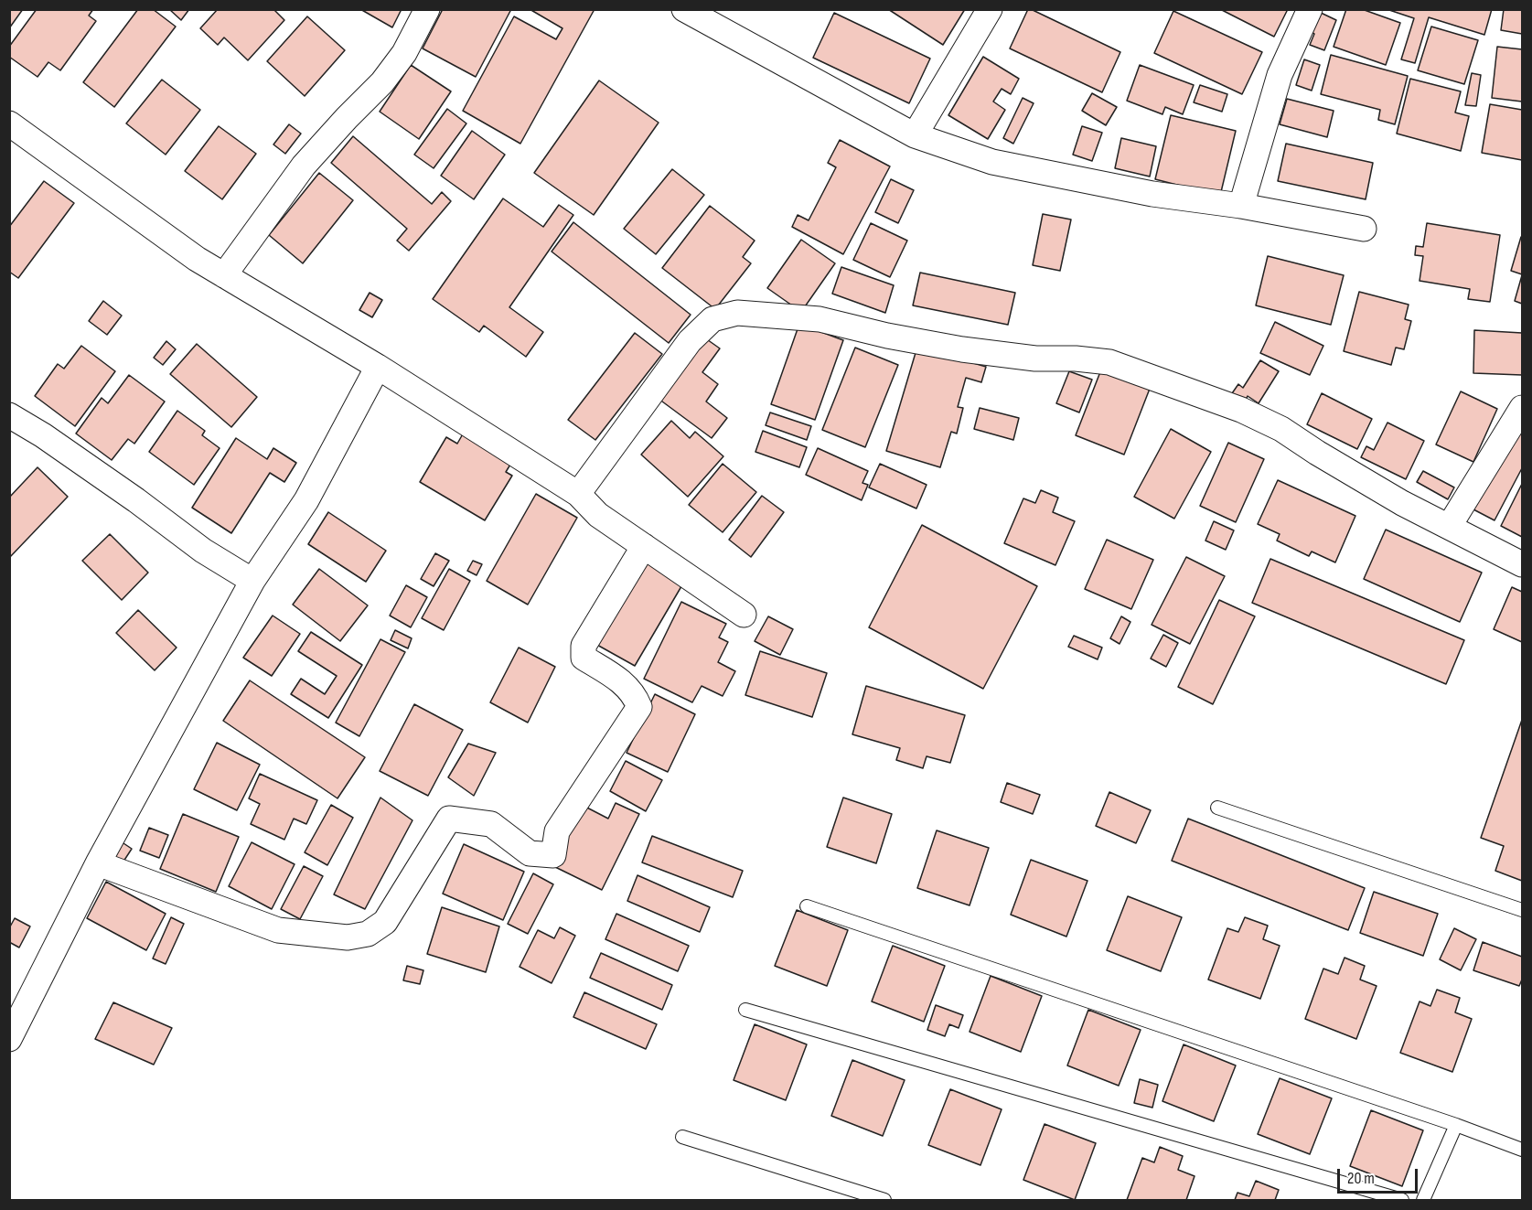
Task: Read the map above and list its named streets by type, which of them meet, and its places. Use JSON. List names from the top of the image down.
{
  "scale_bar": "20 m"
}
